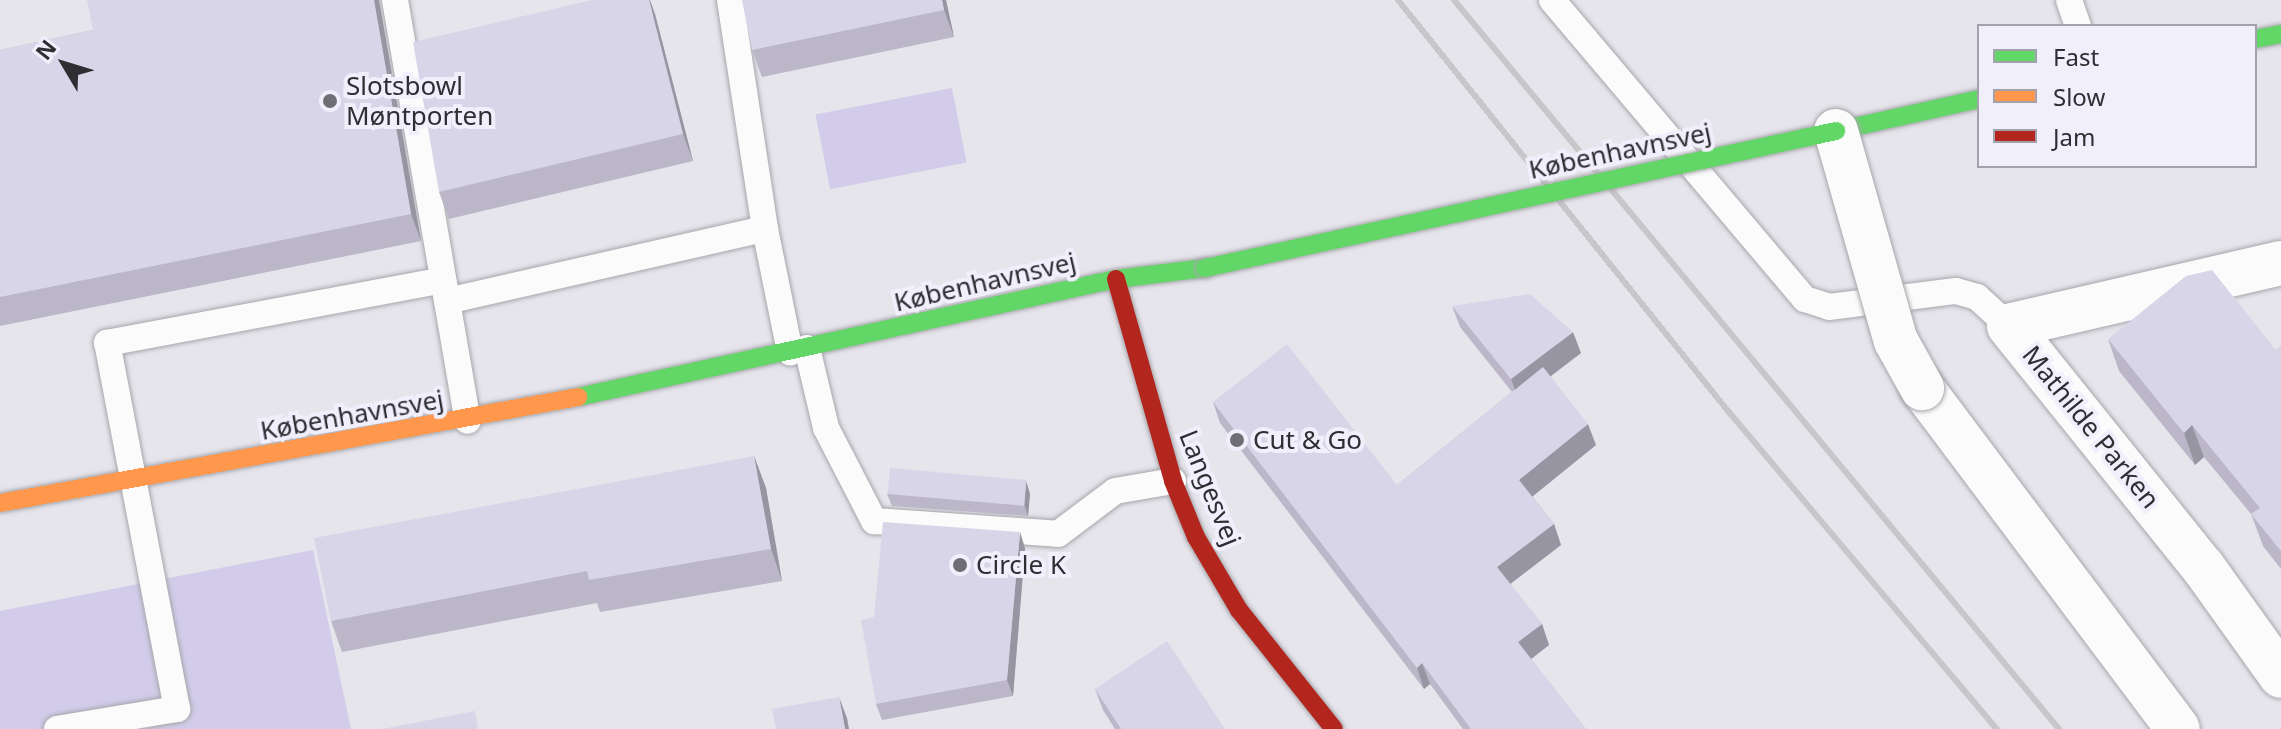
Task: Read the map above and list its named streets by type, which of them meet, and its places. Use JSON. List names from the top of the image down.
{
  "streets": {
    "street": ["Københavnsvej", "Mathilde Parken", "Langesvej"]
  },
  "crossings": [
    ["Københavnsvej", "Langesvej"]
  ],
  "places": ["Slotsbowl Møntporten", "Cut & Go", "Circle K"],
  "legend": ["Fast", "Slow", "Jam"],
  "north": "top left"
}
